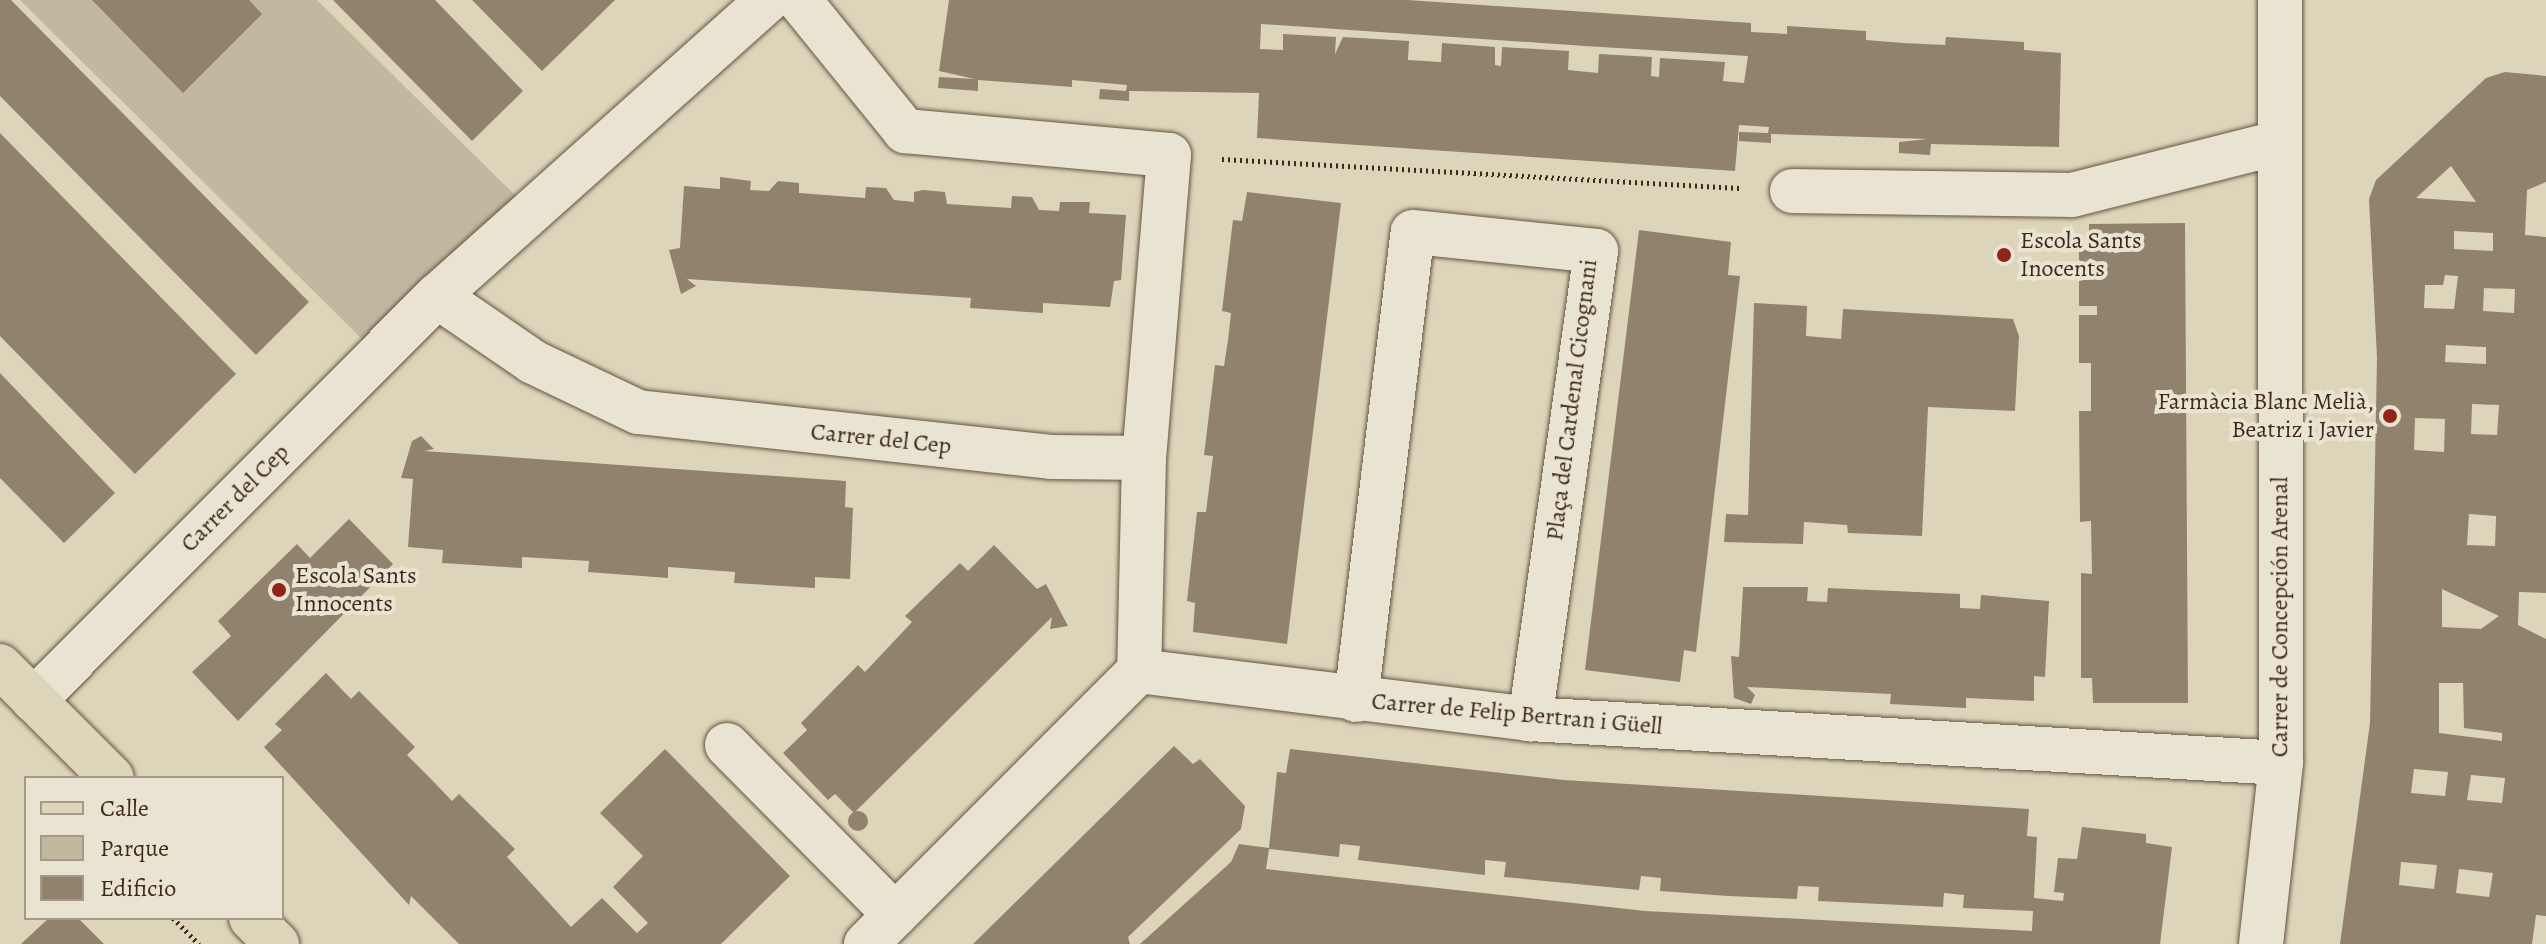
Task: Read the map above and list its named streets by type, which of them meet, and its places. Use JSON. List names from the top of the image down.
{
  "streets": {
    "street": [
      "Plaça del Cardenal Cicognani",
      "Carrer del Cep",
      "Carrer de Concepción Arenal",
      "Carrer de Felip Bertran i Güell"
    ]
  },
  "crossings": [
    ["Plaça del Cardenal Cicognani", "Carrer de Felip Bertran i Güell"],
    ["Carrer de Concepción Arenal", "Carrer de Felip Bertran i Güell"]
  ],
  "places": ["Escola Sants Inocents", "Farmàcia Blanc Melià, Beatriz i Javier", "Escola Sants Innocents"],
  "legend": ["Calle", "Parque", "Edificio"]
}
